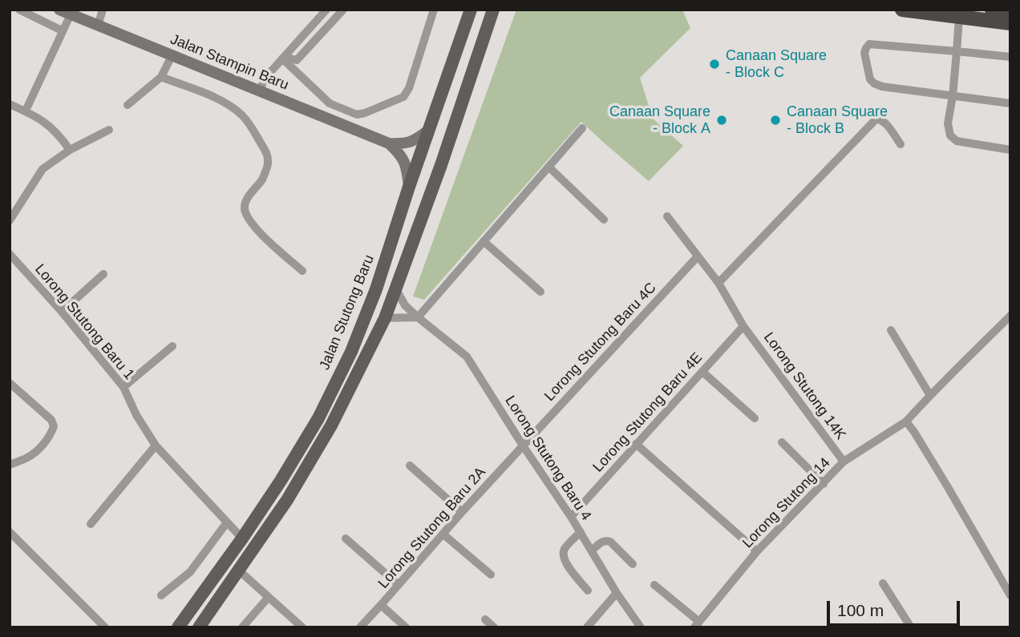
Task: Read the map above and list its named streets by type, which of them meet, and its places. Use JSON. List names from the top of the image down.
{
  "streets": {
    "main road": ["Jalan Stutong Baru"],
    "street": [
      "Jalan Stampin Baru",
      "Lorong Stutong Baru 1",
      "Lorong Stutong Baru 4C",
      "Lorong Stutong 14K",
      "Lorong Stutong Baru 4E",
      "Lorong Stutong Baru 4",
      "Lorong Stutong 14",
      "Lorong Stutong Baru 2A"
    ]
  },
  "crossings": [
    ["Jalan Stampin Baru", "Jalan Stutong Baru"],
    ["Jalan Stutong Baru", "Lorong Stutong Baru 1"],
    ["Lorong Stutong Baru 4C", "Lorong Stutong 14K"],
    ["Lorong Stutong Baru 4C", "Lorong Stutong Baru 4"],
    ["Lorong Stutong Baru 4C", "Lorong Stutong Baru 2A"],
    ["Lorong Stutong 14K", "Lorong Stutong Baru 4E"],
    ["Lorong Stutong 14K", "Lorong Stutong 14"],
    ["Lorong Stutong Baru 4E", "Lorong Stutong Baru 4"],
    ["Lorong Stutong Baru 4", "Lorong Stutong Baru 2A"]
  ],
  "places": ["Canaan Square - Block C", "Canaan Square - Block A", "Canaan Square - Block B"],
  "scale_bar": "100 m"
}
